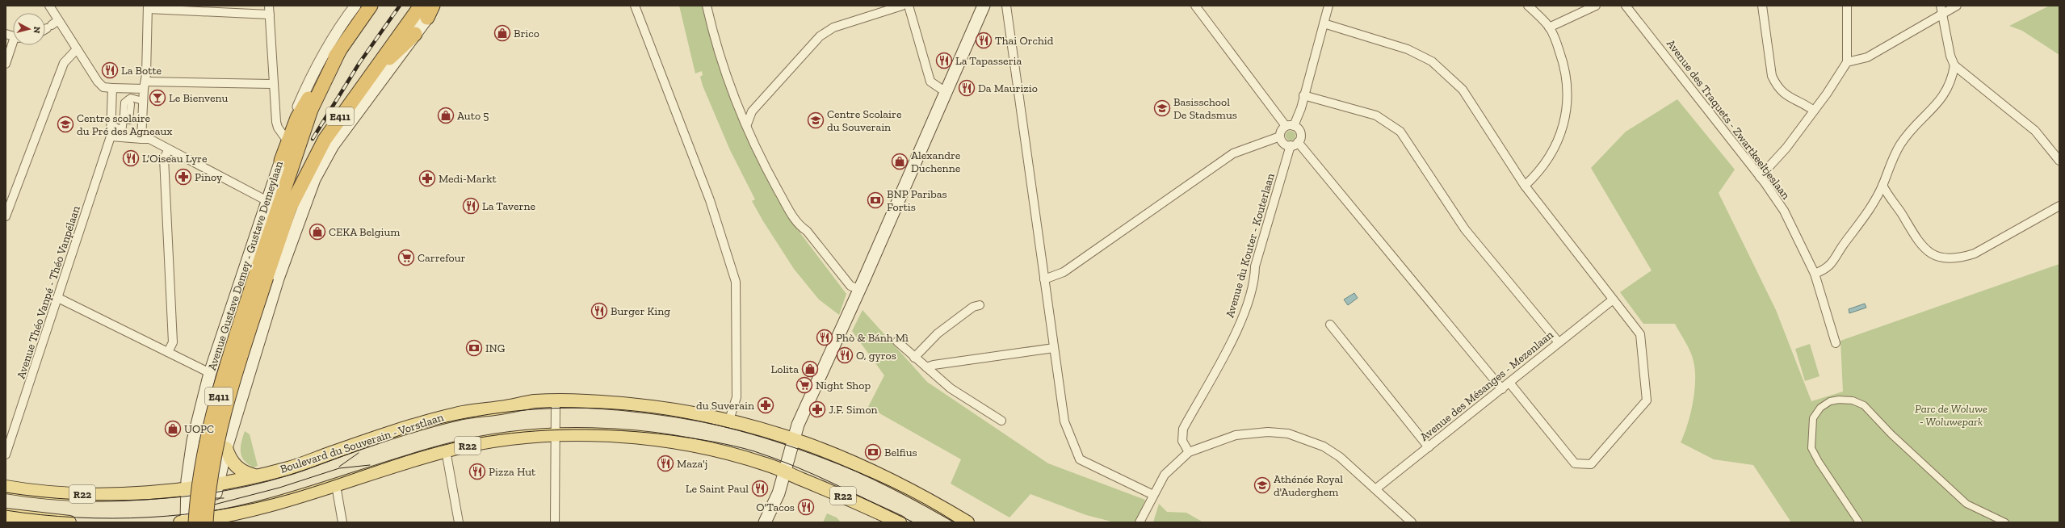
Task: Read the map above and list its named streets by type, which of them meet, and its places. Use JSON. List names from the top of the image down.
{
  "streets": {
    "highway": ["E411"],
    "main road": ["Avenue Gustave Demey - Gustave Demeylaan", "Boulevard du Souverain - Vorstlaan", "R22"],
    "street": [
      "Avenue des Traquets - Zwartkeeltjeslaan",
      "Avenue du Kouter - Kouterlaan",
      "Avenue Théo Vanpé - Théo Vanpélaan",
      "Avenue des Mésanges - Mezenlaan"
    ]
  },
  "crossings": [
    ["E411", "Avenue Gustave Demey - Gustave Demeylaan"],
    ["E411", "R22"],
    ["Avenue Gustave Demey - Gustave Demeylaan", "Boulevard du Souverain - Vorstlaan"],
    ["Avenue Gustave Demey - Gustave Demeylaan", "R22"]
  ],
  "parks": ["Parc de Woluwe - Woluwepark"],
  "places": {
    "shop": [
      "Brico",
      "Auto 5",
      "Alexandre Duchenne",
      "CEKA Belgium",
      "Lolita",
      "UOPC"
    ],
    "restaurant": [
      "Thai Orchid",
      "La Tapasseria",
      "La Botte",
      "Da Maurizio",
      "L'Oiseau Lyre",
      "La Taverne",
      "Burger King",
      "Phò & Bánh Mì",
      "O, gyros",
      "Maza'j",
      "Pizza Hut",
      "Le Saint Paul",
      "O'Tacos"
    ],
    "bar": ["Le Bienvenu"],
    "school or university": [
      "Basisschool De Stadsmus",
      "Centre Scolaire du Souverain",
      "Centre scolaire du Pré des Agneaux",
      "Athénée Royal d'Auderghem"
    ],
    "pharmacy": [
      "Pinoy",
      "Medi-Markt",
      "du Suverain",
      "J.F. Simon"
    ],
    "bank": ["BNP Paribas Fortis", "ING", "Belfius"],
    "supermarket": ["Carrefour", "Night Shop"]
  },
  "north": "right"
}
